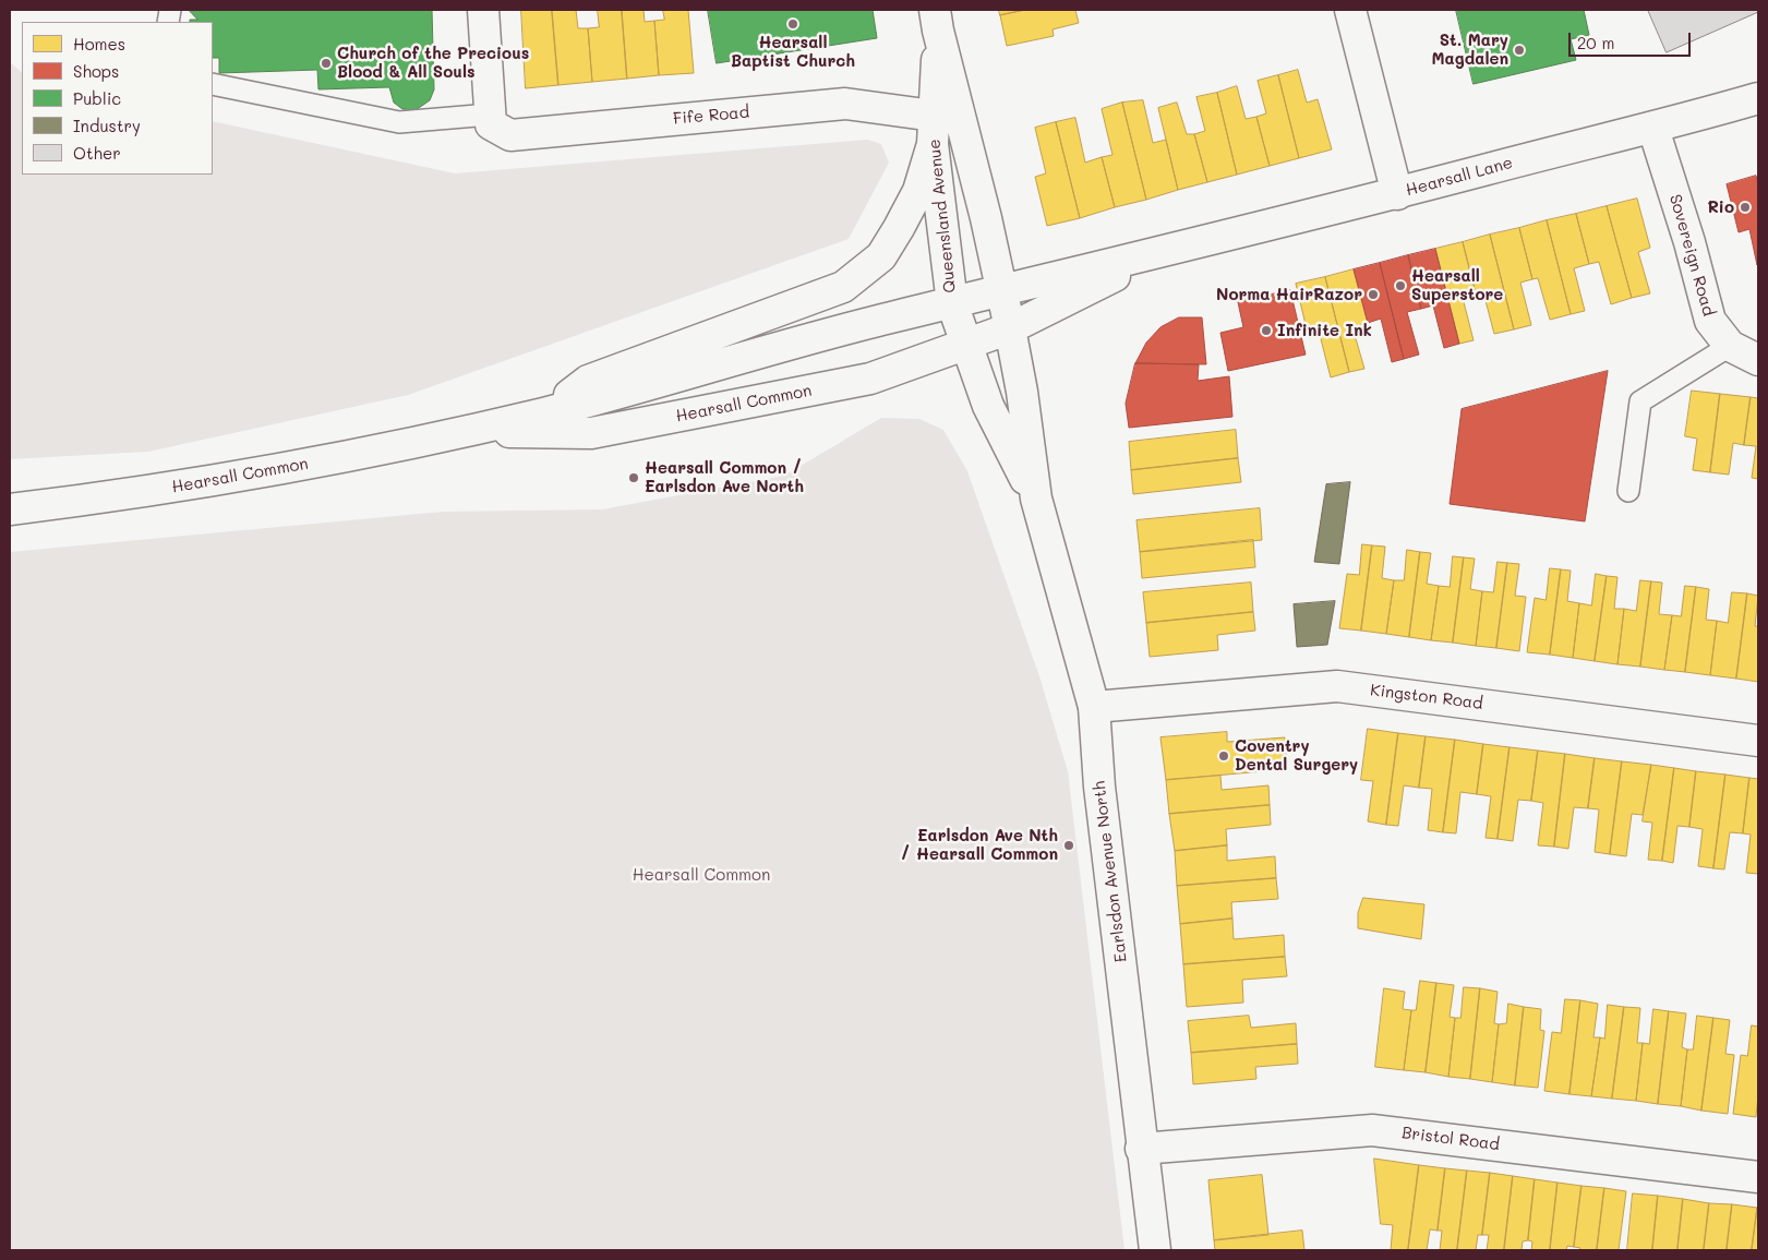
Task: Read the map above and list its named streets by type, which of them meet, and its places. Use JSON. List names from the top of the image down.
{
  "streets": {
    "main road": [
      "Fife Road",
      "Hearsall Lane",
      "Queensland Avenue",
      "Sovereign Road",
      "Hearsall Common",
      "Kingston Road",
      "Earlsdon Avenue North",
      "Bristol Road"
    ]
  },
  "crossings": [
    ["Fife Road", "Queensland Avenue"],
    ["Hearsall Lane", "Queensland Avenue"],
    ["Hearsall Lane", "Sovereign Road"],
    ["Hearsall Lane", "Hearsall Common"],
    ["Hearsall Lane", "Earlsdon Avenue North"],
    ["Queensland Avenue", "Hearsall Common"],
    ["Queensland Avenue", "Earlsdon Avenue North"],
    ["Hearsall Common", "Earlsdon Avenue North"],
    ["Kingston Road", "Earlsdon Avenue North"],
    ["Earlsdon Avenue North", "Bristol Road"]
  ],
  "parks": ["Hearsall Common"],
  "places": [
    "Hearsall Baptist Church",
    "St. Mary Magdalen",
    "Church of the Precious Blood & All Souls",
    "Rio",
    "Hearsall Superstore",
    "Norma HairRazor",
    "Infinite Ink",
    "Hearsall Common / Earlsdon Ave North",
    "Coventry Dental Surgery",
    "Earlsdon Ave Nth / Hearsall Common"
  ],
  "legend": [
    "Homes",
    "Shops",
    "Public",
    "Industry",
    "Other"
  ],
  "scale_bar": "20 m"
}
